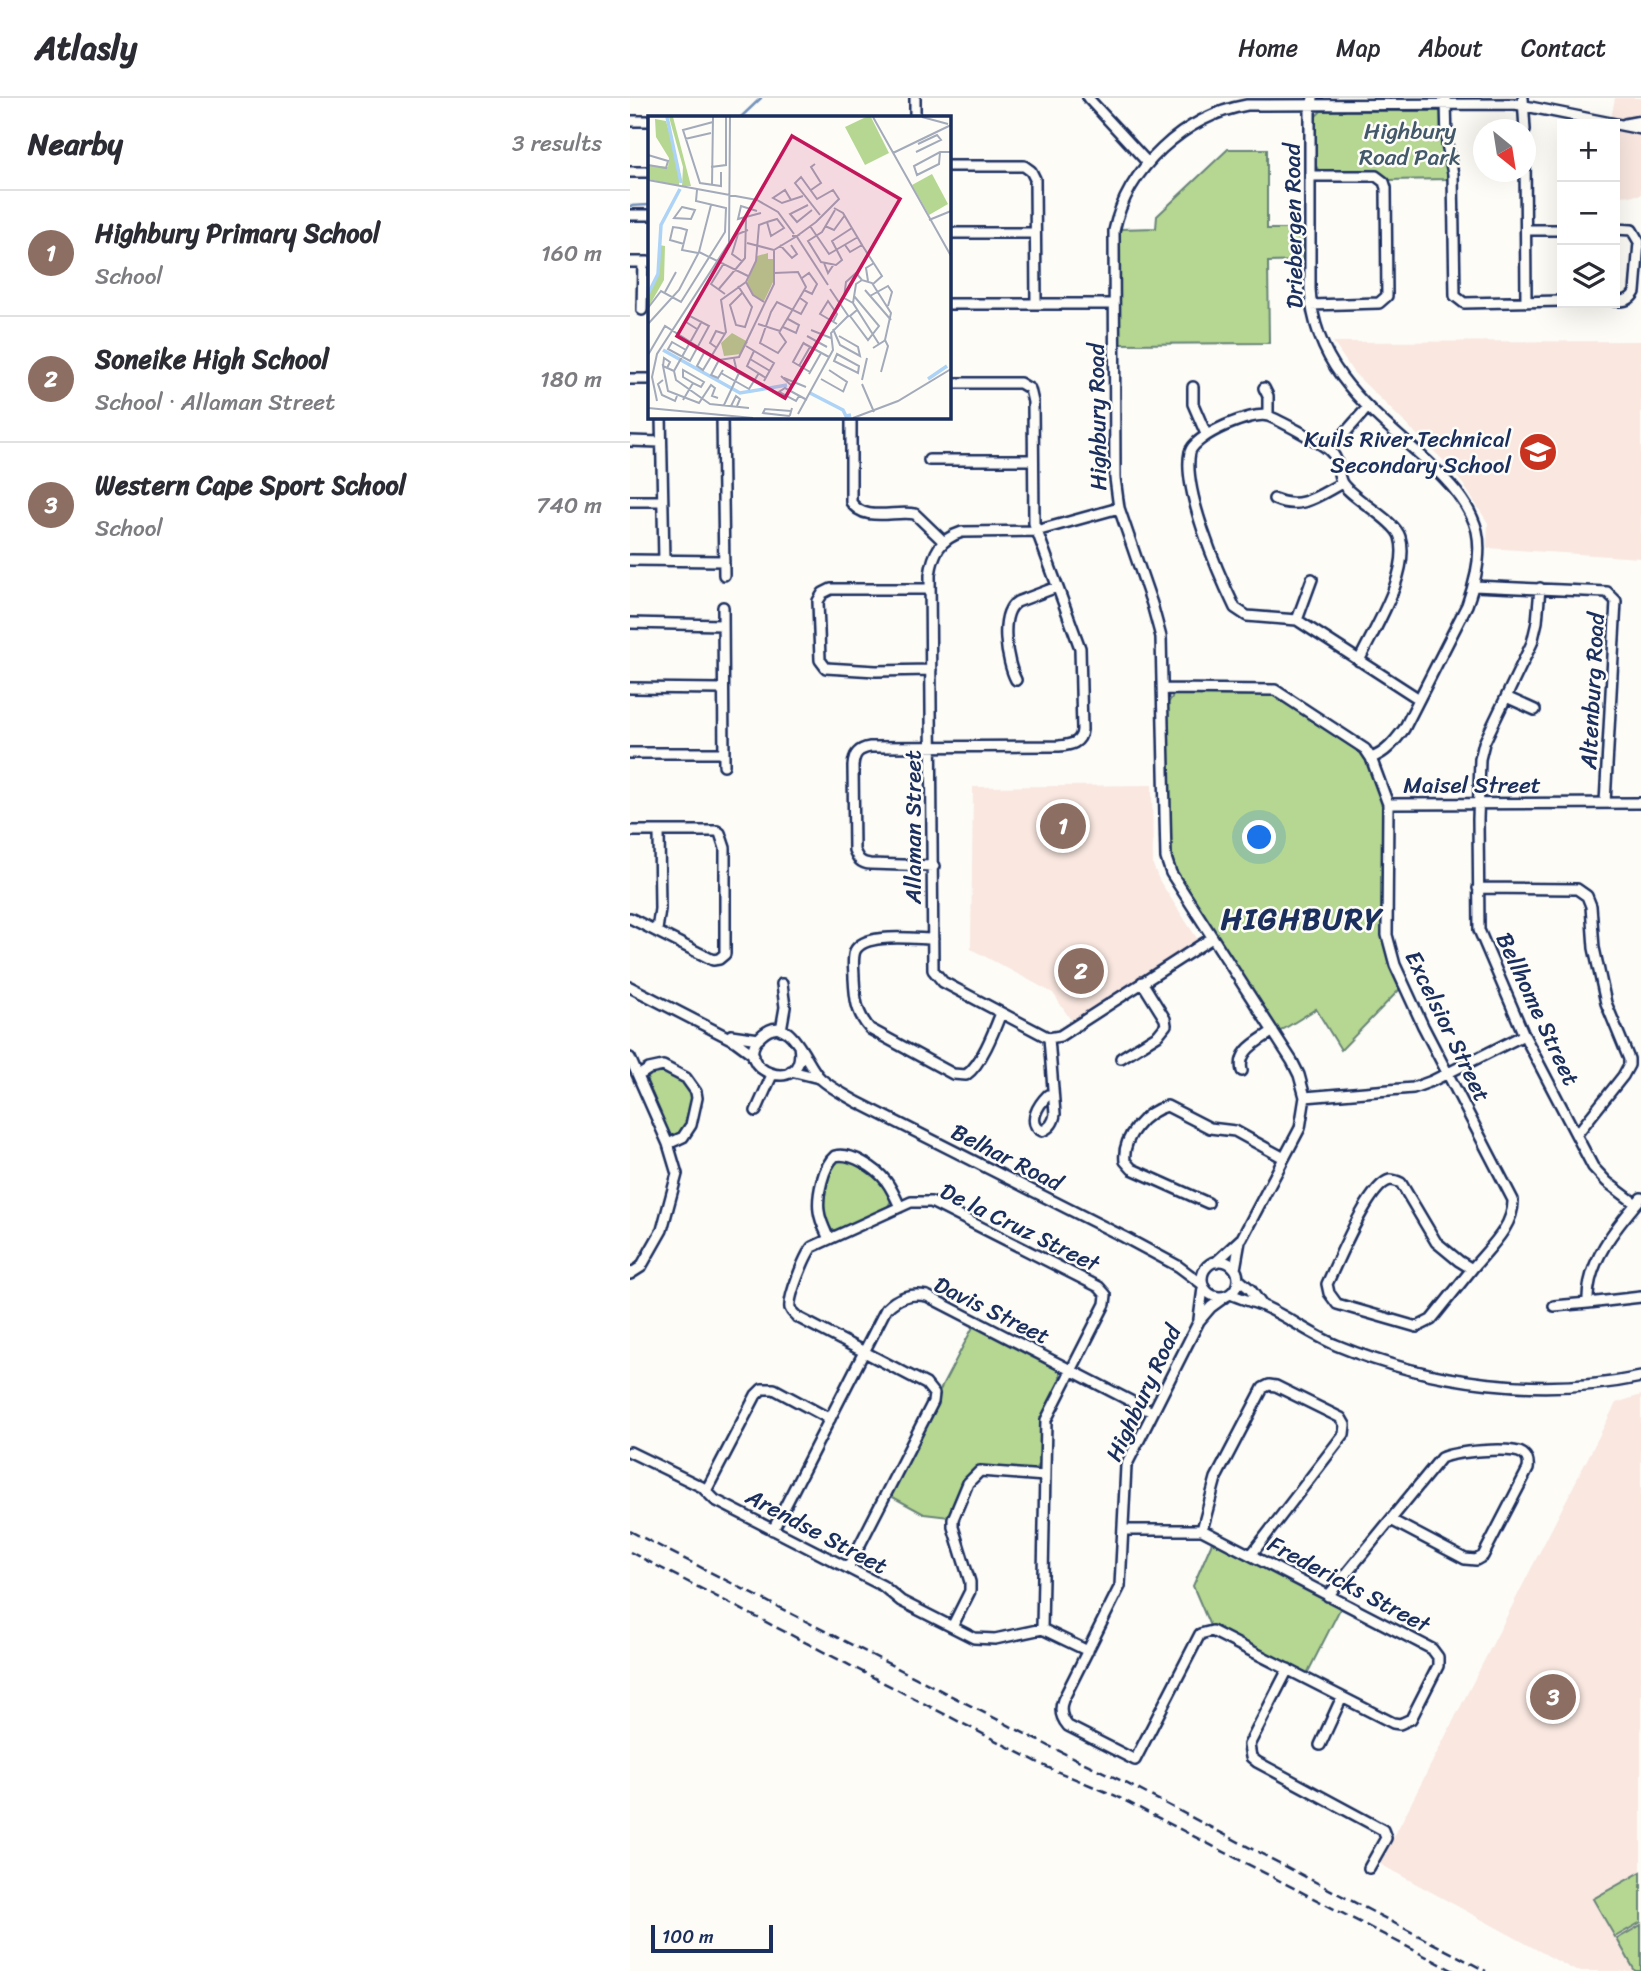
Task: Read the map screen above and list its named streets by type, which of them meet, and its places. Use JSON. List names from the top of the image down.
{
  "streets": {
    "street": [
      "Driebergen Road",
      "Highbury Road",
      "Altenburg Road",
      "Maisel Street",
      "Allaman Street",
      "Bellhome Street",
      "Excelsior Street",
      "Belhar Road",
      "De la Cruz Street",
      "Davis Street",
      "Arendse Street",
      "Fredericks Street"
    ]
  },
  "crossings": [
    ["Driebergen Road", "Highbury Road"],
    ["Driebergen Road", "Altenburg Road"],
    ["Driebergen Road", "Excelsior Street"],
    ["Highbury Road", "Excelsior Street"],
    ["Highbury Road", "Belhar Road"],
    ["Highbury Road", "Davis Street"],
    ["Highbury Road", "Fredericks Street"],
    ["Altenburg Road", "Maisel Street"],
    ["Altenburg Road", "Bellhome Street"],
    ["Maisel Street", "Bellhome Street"],
    ["Maisel Street", "Excelsior Street"],
    ["De la Cruz Street", "Davis Street"],
    ["De la Cruz Street", "Arendse Street"],
    ["Davis Street", "Arendse Street"]
  ],
  "districts": ["HIGHBURY"],
  "parks": ["Highbury Road Park"],
  "places": {
    "school or university": ["Kuils River Technical Secondary School"]
  },
  "scale_bar": "100 m",
  "north": "bottom right",
  "page": {
    "header": "Atlasly",
    "nav": [
      "Home",
      "Map",
      "About",
      "Contact"
    ],
    "heading": ["Nearby", "3 results"],
    "map_buttons": ["+", "−"],
    "list": [
      {
        "mark": "1",
        "name": "Highbury Primary School",
        "note": "School",
        "value": "160 m"
      },
      {
        "mark": "2",
        "name": "Soneike High School",
        "note": "School · Allaman Street",
        "value": "180 m"
      },
      {
        "mark": "3",
        "name": "Western Cape Sport School",
        "note": "School",
        "value": "740 m"
      }
    ],
    "pins": ["1", "2", "3"],
    "scale": "100 m"
  }
}
